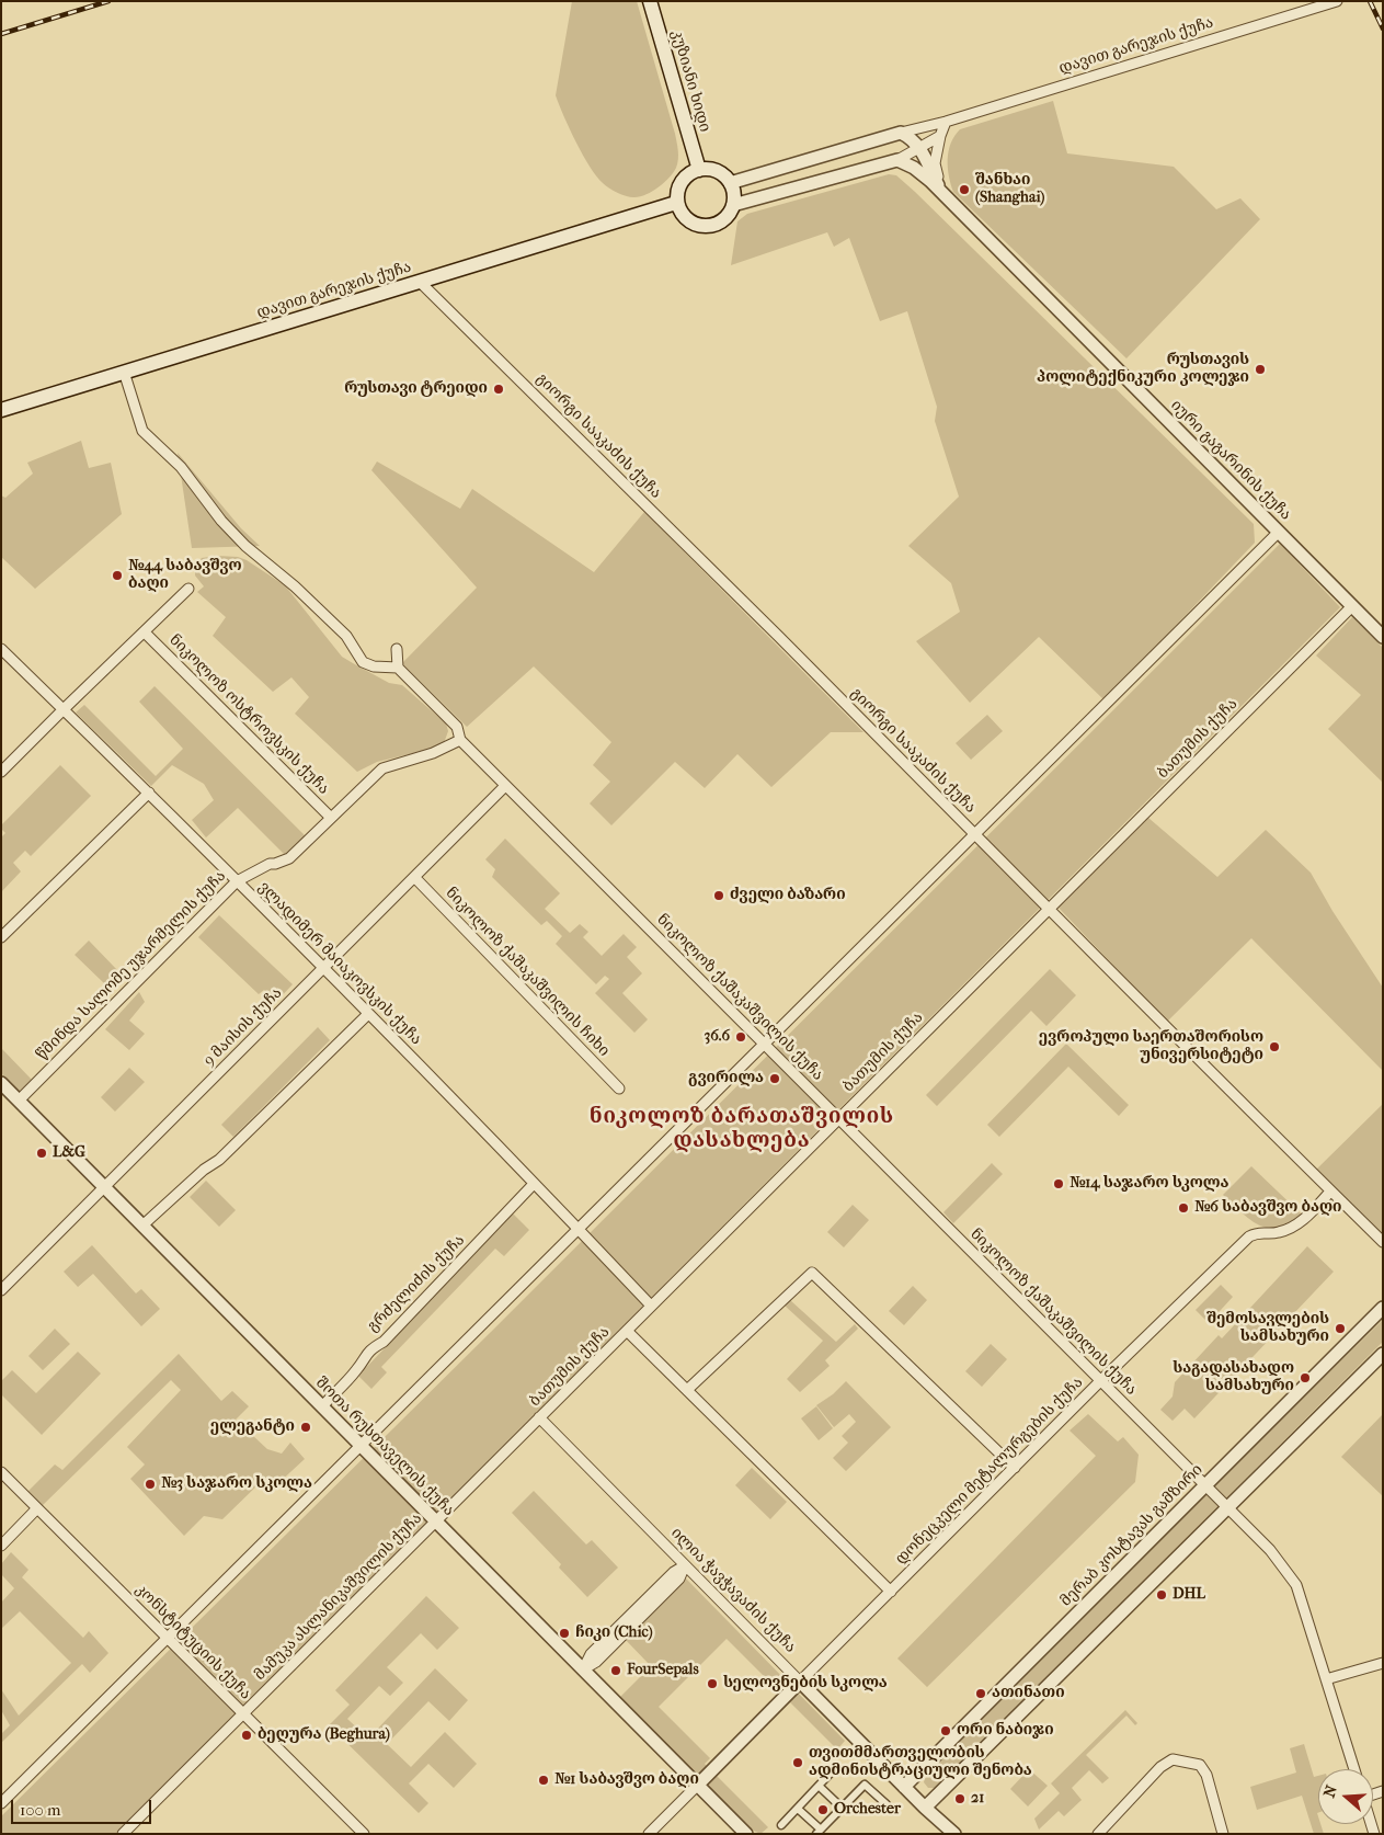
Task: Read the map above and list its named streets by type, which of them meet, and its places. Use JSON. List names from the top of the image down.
{
  "streets": {
    "main road": ["დავით გარეჯის ქუჩა", "კუზიანი ხიდი"],
    "street": [
      "გიორგი სააკაძის ქუჩა",
      "იური გაგარინის ქუჩა",
      "ნიკოლოზ ოსტროვსკის ქუჩა",
      "ბათუმის ქუჩა",
      "ვლადიმერ მაიაკოვსკის ქუჩა",
      "წმინდა სალომე უჯარმელის ქუჩა",
      "ნიკოლოზ ქაშაკაშვილის ჩიხი",
      "ნიკოლოზ ქაშაკაშვილის ქუჩა",
      "9 მაისის ქუჩა",
      "გრძელიძის ქუჩა",
      "შოთა რუსთაველის ქუჩა",
      "დონეცკელი მეტალურგების ქუჩა",
      "მერაბ კოსტავას გამზირი",
      "ილია ჭავჭავაძის ქუჩა",
      "მამუკა ასლანიკაშვილის ქუჩა",
      "კონსტიტუციის ქუჩა"
    ]
  },
  "crossings": [
    ["დავით გარეჯის ქუჩა", "კუზიანი ხიდი"],
    ["დავით გარეჯის ქუჩა", "გიორგი სააკაძის ქუჩა"],
    ["დავით გარეჯის ქუჩა", "იური გაგარინის ქუჩა"],
    ["გიორგი სააკაძის ქუჩა", "ბათუმის ქუჩა"],
    ["გიორგი სააკაძის ქუჩა", "დონეცკელი მეტალურგების ქუჩა"],
    ["იური გაგარინის ქუჩა", "ბათუმის ქუჩა"],
    ["ნიკოლოზ ოსტროვსკის ქუჩა", "წმინდა სალომე უჯარმელის ქუჩა"],
    ["ბათუმის ქუჩა", "ვლადიმერ მაიაკოვსკის ქუჩა"],
    ["ბათუმის ქუჩა", "ნიკოლოზ ქაშაკაშვილის ქუჩა"],
    ["ბათუმის ქუჩა", "შოთა რუსთაველის ქუჩა"],
    ["ბათუმის ქუჩა", "ილია ჭავჭავაძის ქუჩა"],
    ["ბათუმის ქუჩა", "მამუკა ასლანიკაშვილის ქუჩა"],
    ["ვლადიმერ მაიაკოვსკის ქუჩა", "წმინდა სალომე უჯარმელის ქუჩა"],
    ["ვლადიმერ მაიაკოვსკის ქუჩა", "9 მაისის ქუჩა"],
    ["ვლადიმერ მაიაკოვსკის ქუჩა", "გრძელიძის ქუჩა"],
    ["წმინდა სალომე უჯარმელის ქუჩა", "ნიკოლოზ ქაშაკაშვილის ქუჩა"],
    ["წმინდა სალომე უჯარმელის ქუჩა", "შოთა რუსთაველის ქუჩა"],
    ["ნიკოლოზ ქაშაკაშვილის ჩიხი", "9 მაისის ქუჩა"],
    ["ნიკოლოზ ქაშაკაშვილის ქუჩა", "9 მაისის ქუჩა"],
    ["ნიკოლოზ ქაშაკაშვილის ქუჩა", "დონეცკელი მეტალურგების ქუჩა"],
    ["ნიკოლოზ ქაშაკაშვილის ქუჩა", "მერაბ კოსტავას გამზირი"],
    ["9 მაისის ქუჩა", "შოთა რუსთაველის ქუჩა"],
    ["გრძელიძის ქუჩა", "შოთა რუსთაველის ქუჩა"],
    ["შოთა რუსთაველის ქუჩა", "მამუკა ასლანიკაშვილის ქუჩა"],
    ["დონეცკელი მეტალურგების ქუჩა", "ილია ჭავჭავაძის ქუჩა"],
    ["მერაბ კოსტავას გამზირი", "ილია ჭავჭავაძის ქუჩა"],
    ["მამუკა ასლანიკაშვილის ქუჩა", "კონსტიტუციის ქუჩა"]
  ],
  "districts": ["ნიკოლოზ ბარათაშვილის დასახლება"],
  "places": [
    "შანხაი (Shanghai)",
    "რუსთავის პოლიტექნიკური კოლეჯი",
    "რუსთავი ტრეიდი",
    "№44 საბავშვო ბაღი",
    "ძველი ბაზარი",
    "36.6",
    "ევროპული საერთაშორისო უნივერსიტეტი",
    "გვირილა",
    "L&G",
    "№14 საჯარო სკოლა",
    "№6 საბავშვო ბაღი",
    "შემოსავლების სამსახური",
    "საგადასახადო სამსახური",
    "ელეგანტი",
    "№3 საჯარო სკოლა",
    "DHL",
    "ჩიკი (Chic)",
    "FourSepals",
    "სელოვნების სკოლა",
    "ათინათი",
    "ორი ნაბიჯი",
    "ბეღურა (Beghura)",
    "თვითმმართველობის ადმინისტრაციული შენობა",
    "№1 საბავშვო ბაღი",
    "21",
    "Orchester"
  ],
  "scale_bar": "100 m",
  "north": "left"
}
